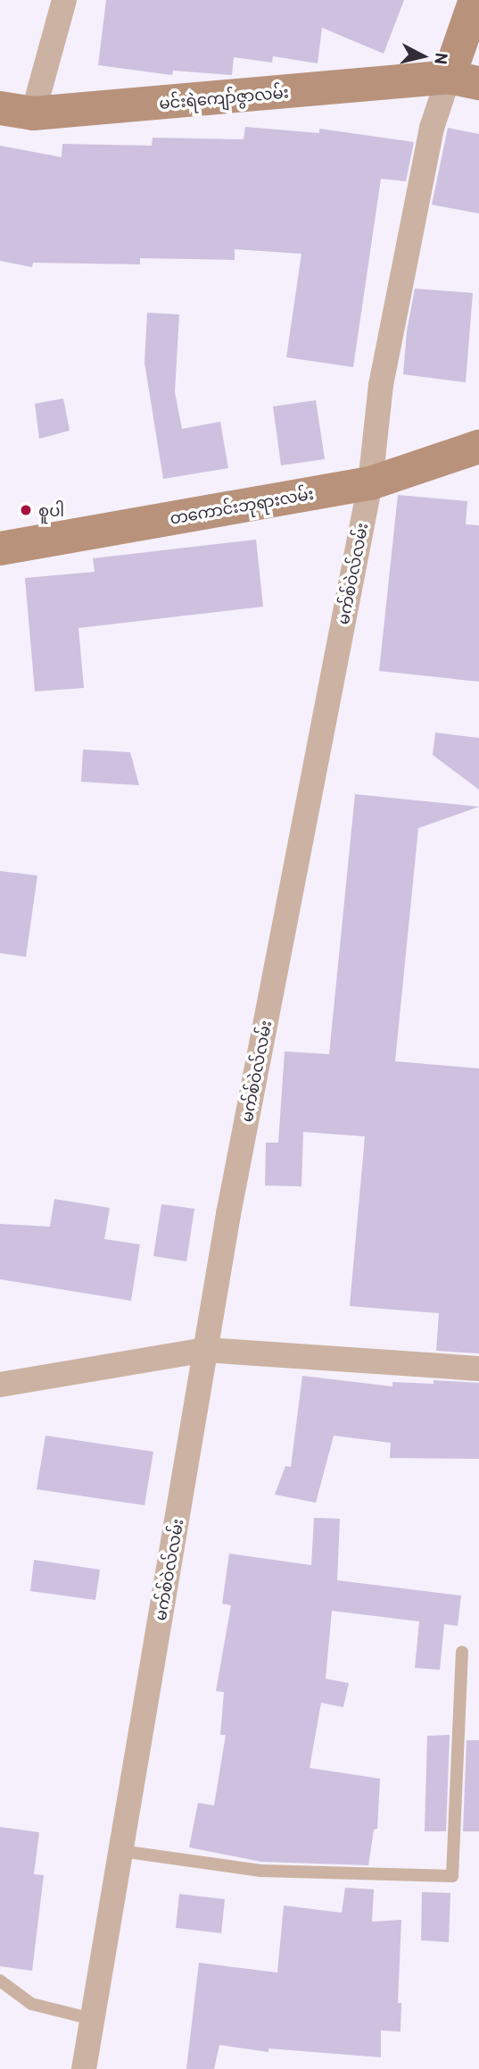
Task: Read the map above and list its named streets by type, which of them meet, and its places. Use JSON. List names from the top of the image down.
{
  "streets": {
    "street": ["မင်းရဲကျော်ဇွာလမ်း", "တကောင်းဘုရားလမ်း", "မက်စ်ဝဲလ်လမ်း"]
  },
  "crossings": [
    ["မင်းရဲကျော်ဇွာလမ်း", "မက်စ်ဝဲလ်လမ်း"],
    ["တကောင်းဘုရားလမ်း", "မက်စ်ဝဲလ်လမ်း"]
  ],
  "places": ["စူပါ"],
  "north": "right"
}
